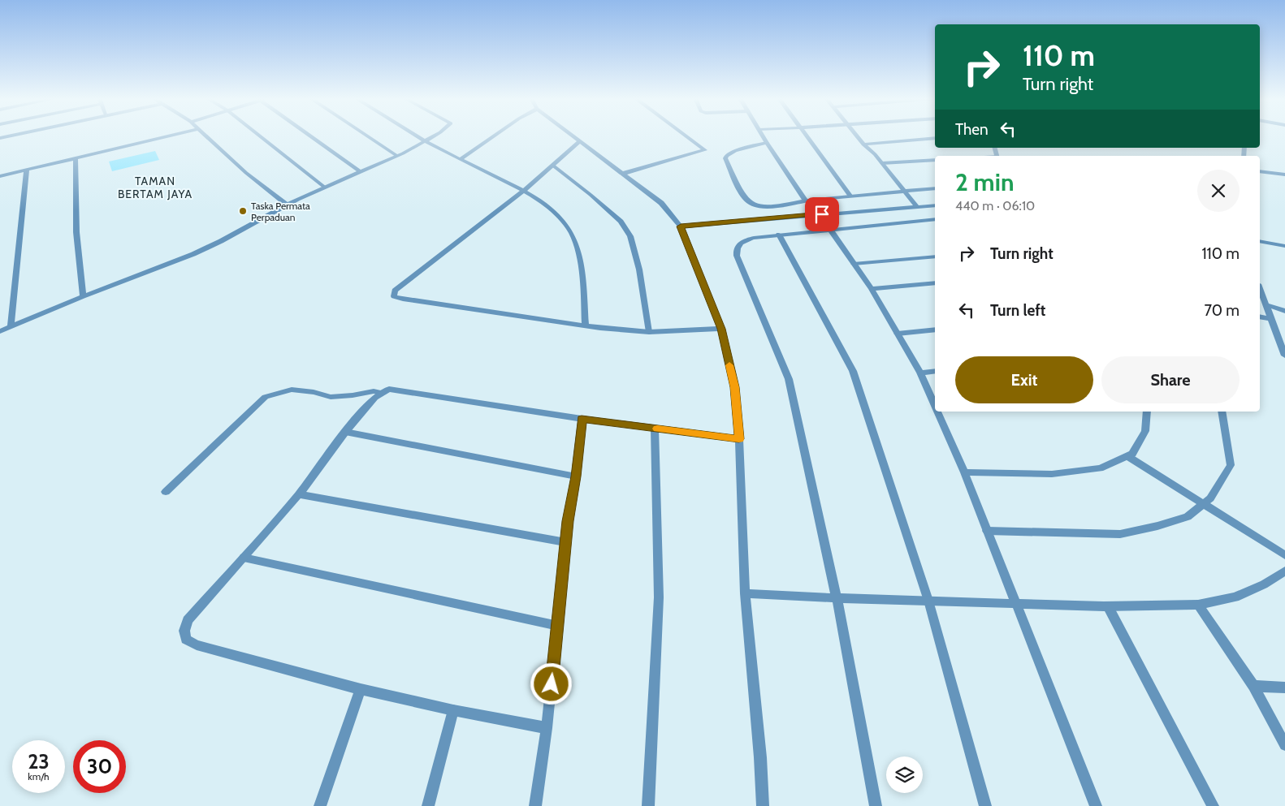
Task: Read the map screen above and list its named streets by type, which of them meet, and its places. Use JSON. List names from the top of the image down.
{
  "districts": ["TAMAN BERTAM JAYA"],
  "places": ["Taska Permata Perpaduan"],
  "page": {
    "turn": ["110 m", "Turn right"],
    "then": "Then",
    "heading": ["2 min", "440 m · 06:10"],
    "list": [
      {
        "name": "Turn right",
        "value": "110 m"
      },
      {
        "name": "Turn left",
        "value": "70 m"
      }
    ],
    "buttons": ["Exit", "Share"],
    "speed": "23 km/h",
    "limit": "30"
  }
}
